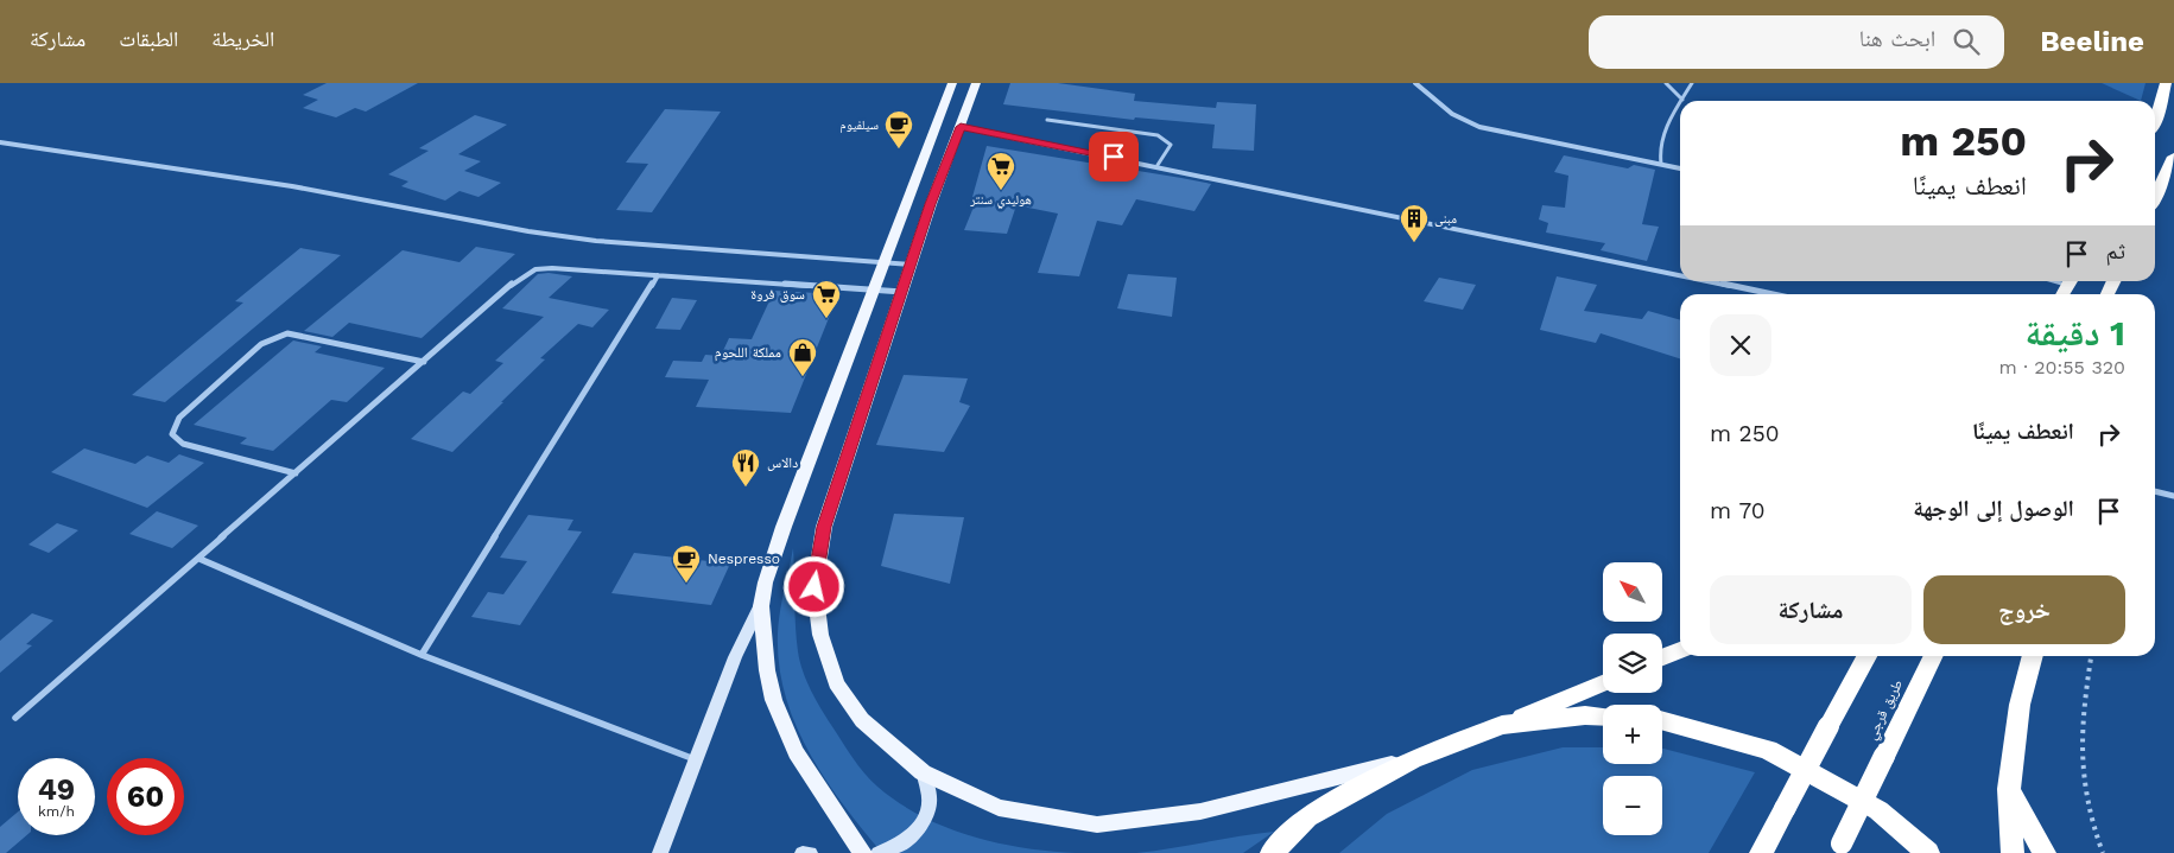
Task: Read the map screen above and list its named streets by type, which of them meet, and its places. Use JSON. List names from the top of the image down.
{
  "streets": {
    "highway": ["طريق قرجي"]
  },
  "places": {
    "cafe": ["سيلفيوم", "Nespresso"],
    "supermarket": ["هوليدي سنتر", "سوق فروة"],
    "building": ["مبنى"],
    "shop": ["مملكة اللحوم"],
    "restaurant": ["دالاس"]
  },
  "north": "top left",
  "page": {
    "header": "Beeline",
    "search": "ابحث هنا",
    "nav": ["الخريطة", "الطبقات", "مشاركة"],
    "turn": ["250 m", "انعطف يمينًا"],
    "then": "ثم",
    "heading": ["1 دقيقة", "320 m · 20:55"],
    "list": [
      {
        "name": "انعطف يمينًا",
        "value": "250 m"
      },
      {
        "name": "الوصول إلى الوجهة",
        "value": "70 m"
      }
    ],
    "map_buttons": ["+", "−"],
    "buttons": ["خروج", "مشاركة"],
    "speed": "49 km/h",
    "limit": "60"
  }
}
